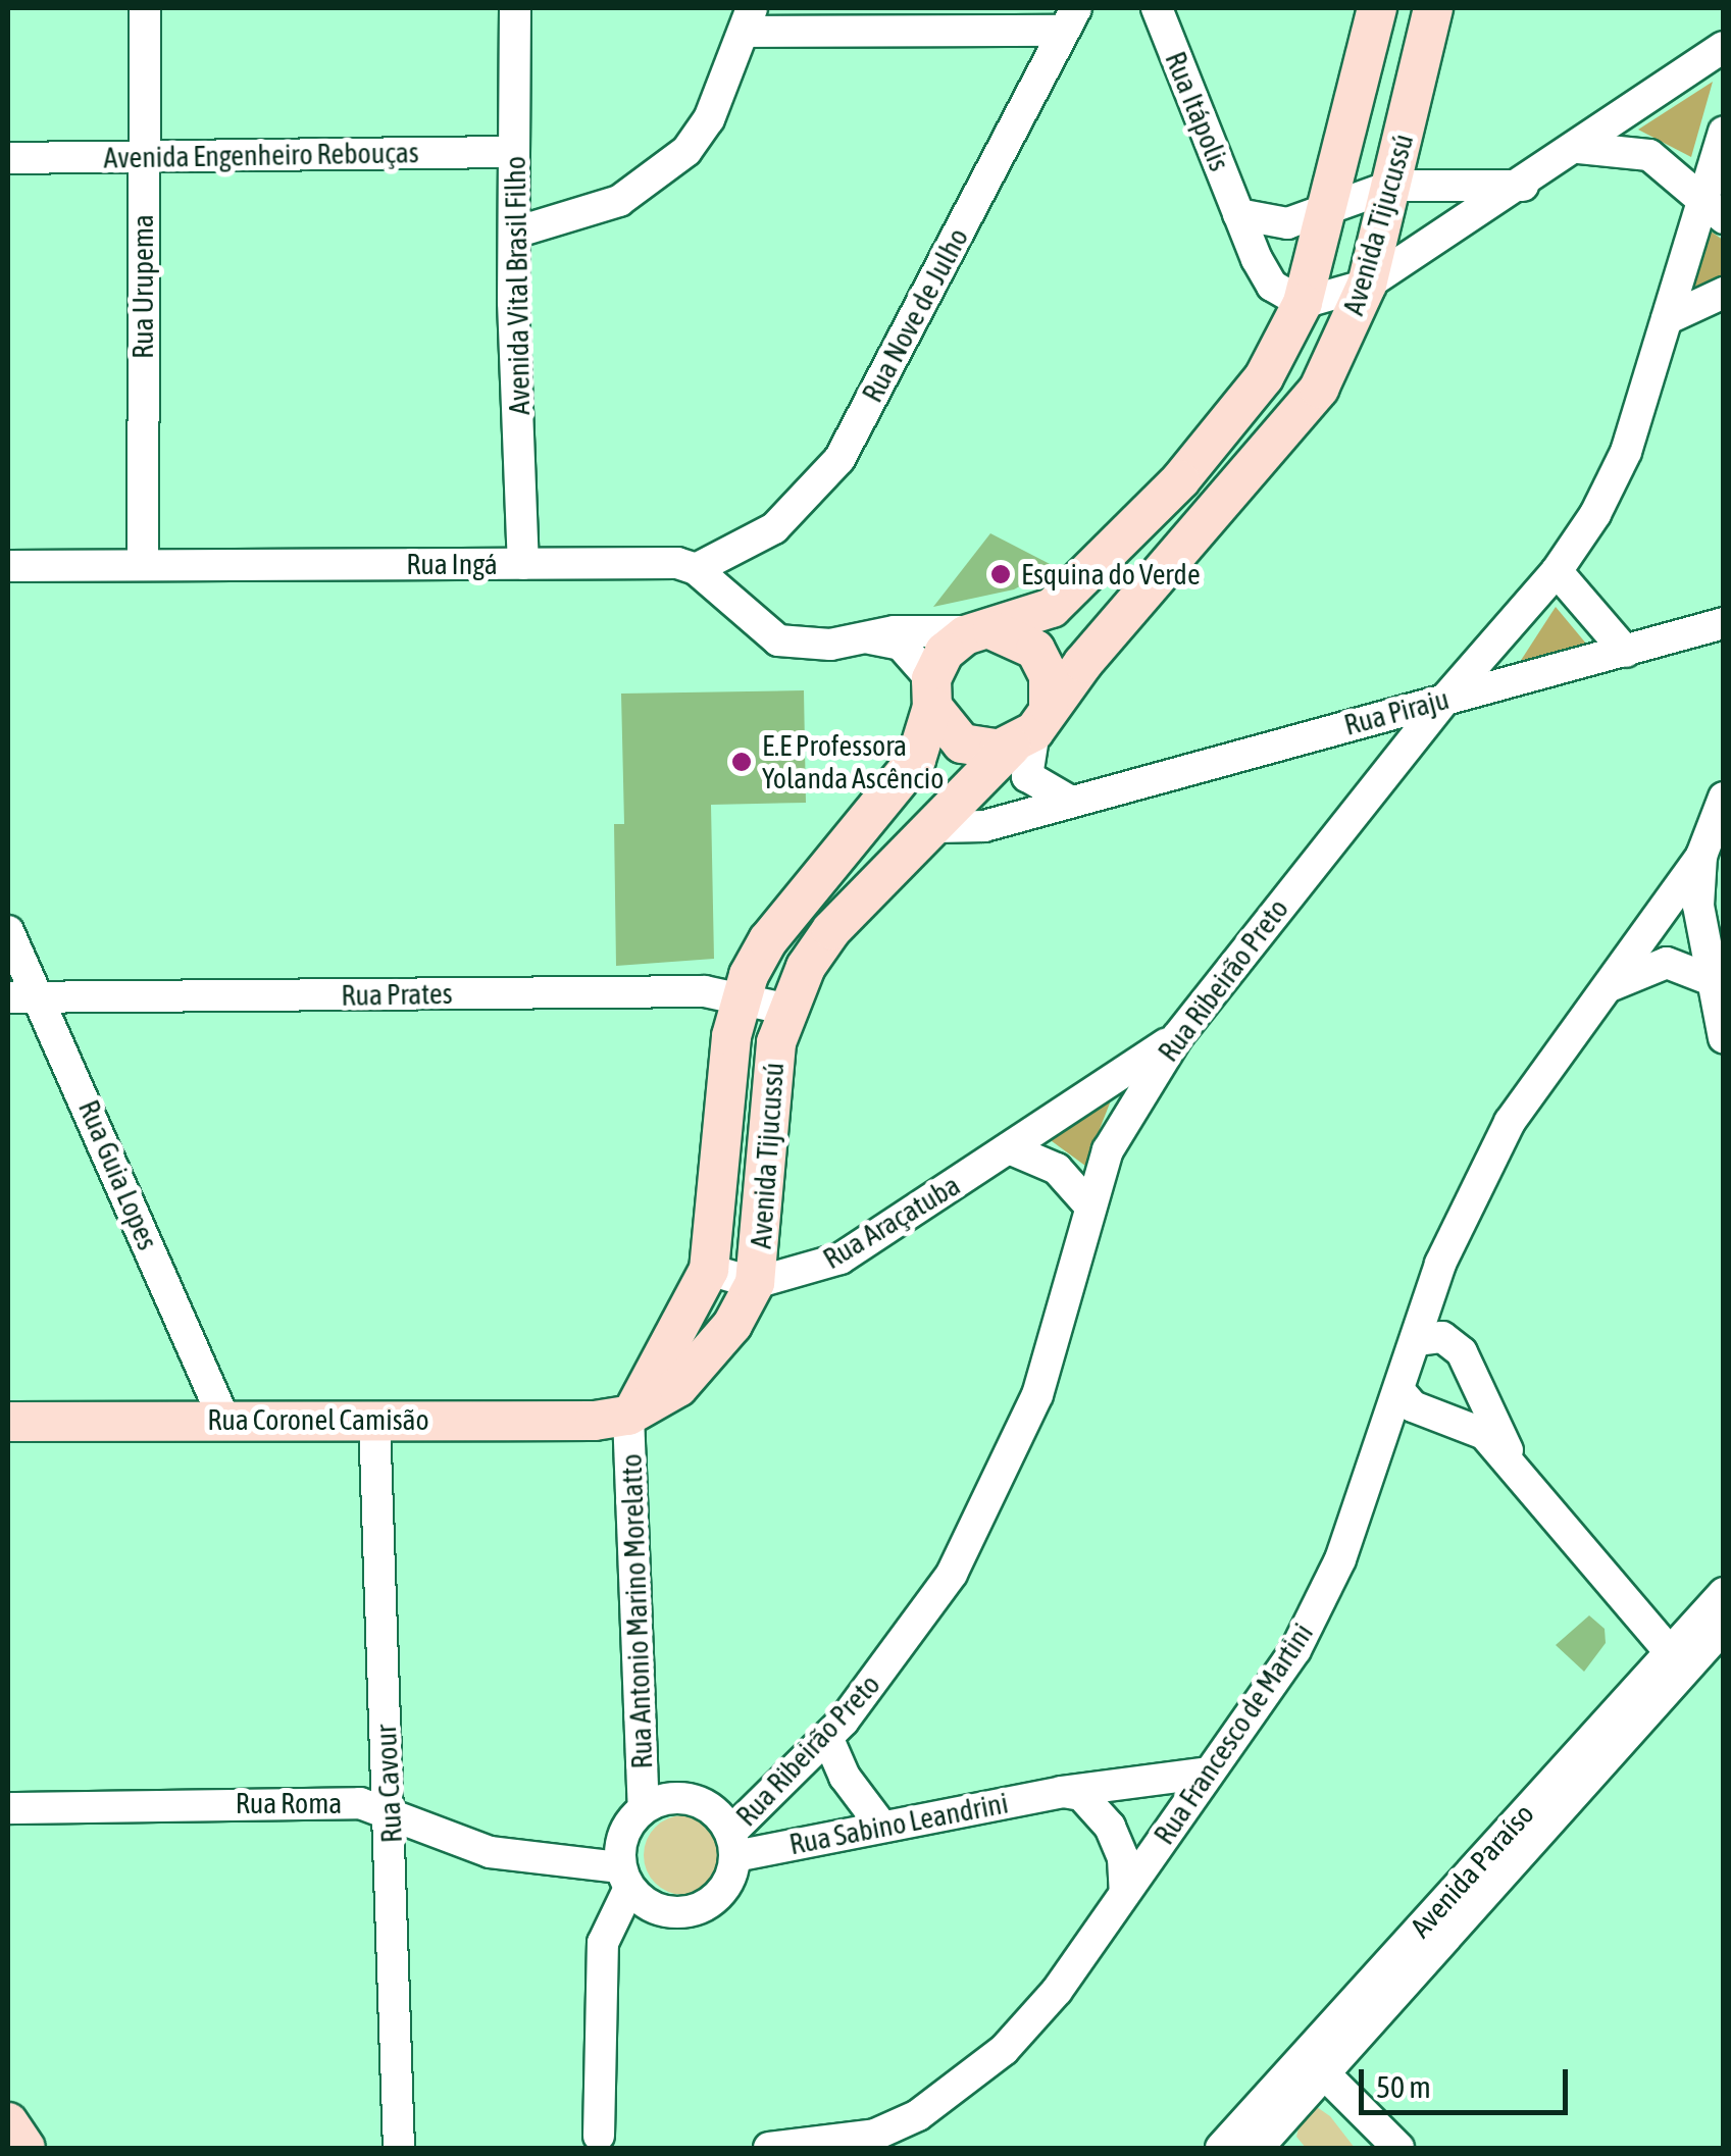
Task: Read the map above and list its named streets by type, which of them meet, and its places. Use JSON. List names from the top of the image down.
{
  "streets": {
    "main road": ["Avenida Tijucussú", "Rua Coronel Camisão"],
    "street": [
      "Rua Itápolis",
      "Avenida Engenheiro Rebouças",
      "Avenida Vital Brasil Filho",
      "Rua Urupema",
      "Rua Nove de Julho",
      "Rua Ingá",
      "Rua Piraju",
      "Rua Ribeirão Preto",
      "Rua Prates",
      "Rua Guia Lopes",
      "Rua Araçatuba",
      "Rua Antonio Marino Morelatto",
      "Rua Francesco de Martini",
      "Rua Cavour",
      "Rua Roma",
      "Rua Sabino Leandrini",
      "Avenida Paraíso"
    ]
  },
  "crossings": [
    ["Rua Itápolis", "Avenida Tijucussú"],
    ["Avenida Engenheiro Rebouças", "Avenida Vital Brasil Filho"],
    ["Avenida Engenheiro Rebouças", "Rua Urupema"],
    ["Avenida Tijucussú", "Rua Piraju"],
    ["Avenida Tijucussú", "Rua Prates"],
    ["Avenida Tijucussú", "Rua Araçatuba"],
    ["Avenida Tijucussú", "Rua Coronel Camisão"],
    ["Avenida Tijucussú", "Rua Antonio Marino Morelatto"],
    ["Avenida Vital Brasil Filho", "Rua Ingá"],
    ["Rua Urupema", "Rua Ingá"],
    ["Rua Nove de Julho", "Rua Ingá"],
    ["Rua Piraju", "Rua Ribeirão Preto"],
    ["Rua Ribeirão Preto", "Rua Araçatuba"],
    ["Rua Ribeirão Preto", "Rua Antonio Marino Morelatto"],
    ["Rua Ribeirão Preto", "Rua Roma"],
    ["Rua Ribeirão Preto", "Rua Sabino Leandrini"],
    ["Rua Prates", "Rua Guia Lopes"],
    ["Rua Guia Lopes", "Rua Coronel Camisão"],
    ["Rua Coronel Camisão", "Rua Antonio Marino Morelatto"],
    ["Rua Coronel Camisão", "Rua Cavour"],
    ["Rua Antonio Marino Morelatto", "Rua Roma"],
    ["Rua Antonio Marino Morelatto", "Rua Sabino Leandrini"],
    ["Rua Francesco de Martini", "Rua Sabino Leandrini"],
    ["Rua Cavour", "Rua Roma"],
    ["Rua Roma", "Rua Sabino Leandrini"]
  ],
  "places": ["Esquina do Verde", "E.E Professora Yolanda Ascêncio"],
  "scale_bar": "50 m"
}
